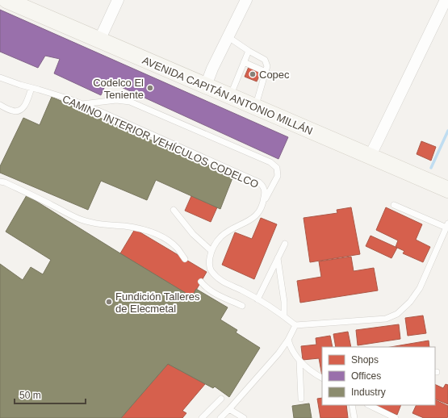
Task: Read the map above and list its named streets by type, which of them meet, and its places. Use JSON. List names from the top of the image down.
{
  "streets": {
    "main road": ["AVENIDA CAPITÁN ANTONIO MILLÁN"],
    "lane": ["CAMINO INTERIOR VEHÍCULOS CODELCO"]
  },
  "places": ["Copec", "Codelco El Teniente", "Fundición Talleres de Elecmetal"],
  "legend": ["Shops", "Offices", "Industry"],
  "scale_bar": "50 m"
}
